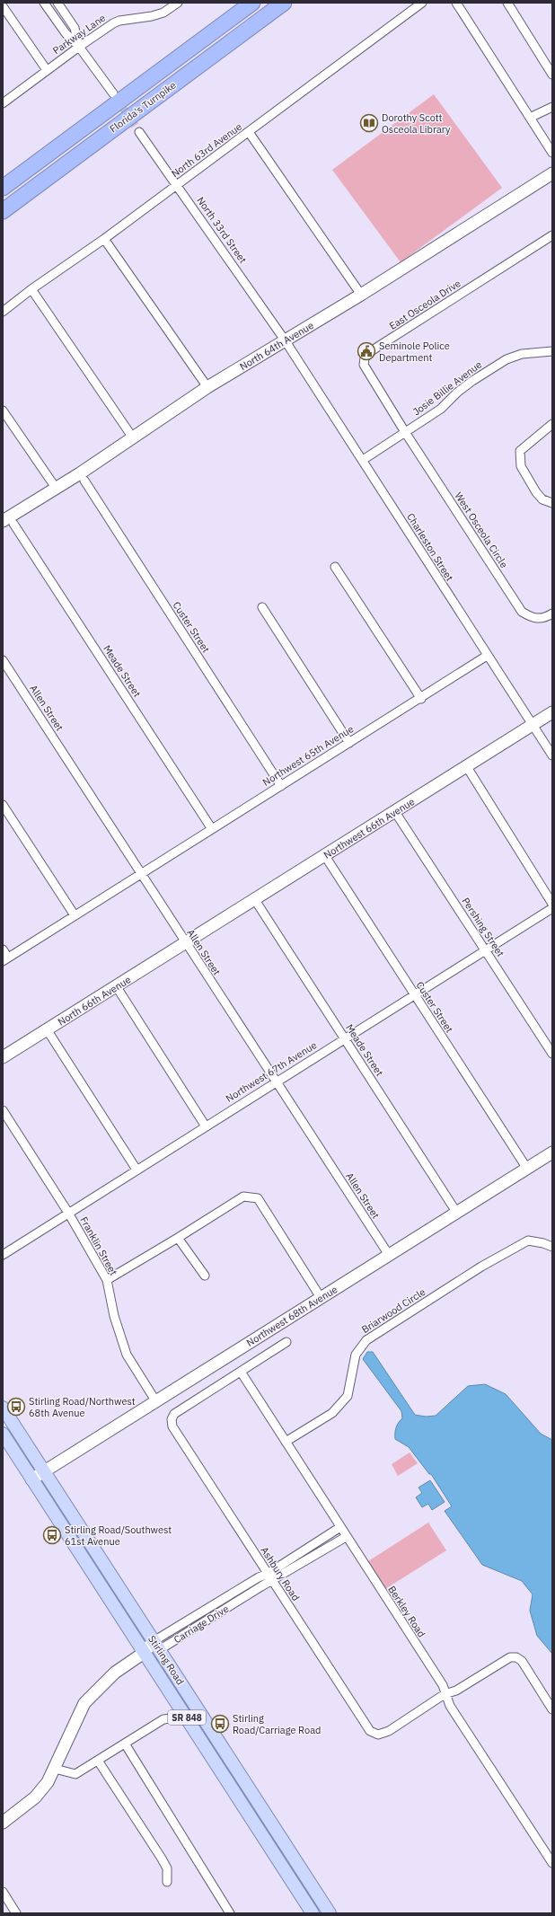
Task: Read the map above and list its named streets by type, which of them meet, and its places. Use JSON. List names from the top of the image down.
{
  "streets": {
    "highway": ["Florida's Turnpike"],
    "main road": ["Stirling Road", "SR 848"],
    "street": [
      "Parkway Lane",
      "North 63rd Avenue",
      "North 33rd Street",
      "East Osceola Drive",
      "North 64th Avenue",
      "Josie Billie Avenue",
      "West Osceola Circle",
      "Charleston Street",
      "Custer Street",
      "Meade Street",
      "Allen Street",
      "Northwest 65th Avenue",
      "Northwest 66th Avenue",
      "Pershing Street",
      "North 66th Avenue",
      "Northwest 67th Avenue",
      "Franklin Street",
      "Briarwood Circle",
      "Northwest 68th Avenue",
      "Ashbury Road",
      "Berkley Road",
      "Carriage Drive"
    ]
  },
  "crossings": [
    ["North 63rd Avenue", "North 33rd Street"],
    ["North 33rd Street", "North 64th Avenue"],
    ["North 33rd Street", "Charleston Street"],
    ["East Osceola Drive", "Josie Billie Avenue"],
    ["East Osceola Drive", "West Osceola Circle"],
    ["North 64th Avenue", "Charleston Street"],
    ["North 64th Avenue", "Meade Street"],
    ["Josie Billie Avenue", "West Osceola Circle"],
    ["Josie Billie Avenue", "Charleston Street"],
    ["Charleston Street", "Northwest 65th Avenue"],
    ["Charleston Street", "Northwest 66th Avenue"],
    ["Custer Street", "Northwest 65th Avenue"],
    ["Custer Street", "Northwest 66th Avenue"],
    ["Custer Street", "Northwest 67th Avenue"],
    ["Custer Street", "Northwest 68th Avenue"],
    ["Meade Street", "Northwest 65th Avenue"],
    ["Meade Street", "Northwest 66th Avenue"],
    ["Meade Street", "Northwest 67th Avenue"],
    ["Meade Street", "Northwest 68th Avenue"],
    ["Allen Street", "Northwest 65th Avenue"],
    ["Allen Street", "Northwest 66th Avenue"],
    ["Allen Street", "North 66th Avenue"],
    ["Allen Street", "Northwest 67th Avenue"],
    ["Allen Street", "Northwest 68th Avenue"],
    ["Northwest 66th Avenue", "Pershing Street"],
    ["Northwest 66th Avenue", "North 66th Avenue"],
    ["Pershing Street", "Northwest 67th Avenue"],
    ["Northwest 67th Avenue", "Franklin Street"],
    ["Franklin Street", "Northwest 68th Avenue"],
    ["Briarwood Circle", "Berkley Road"],
    ["Northwest 68th Avenue", "Stirling Road"],
    ["Ashbury Road", "Berkley Road"],
    ["Ashbury Road", "Carriage Drive"],
    ["Berkley Road", "Carriage Drive"],
    ["Carriage Drive", "Stirling Road"]
  ],
  "places": {
    "library": ["Dorothy Scott Osceola Library"],
    "public building": ["Seminole Police Department"],
    "bus stop": ["Stirling Road/Northwest 68th Avenue", "Stirling Road/Southwest 61st Avenue", "Stirling Road/Carriage Road"]
  }
}
